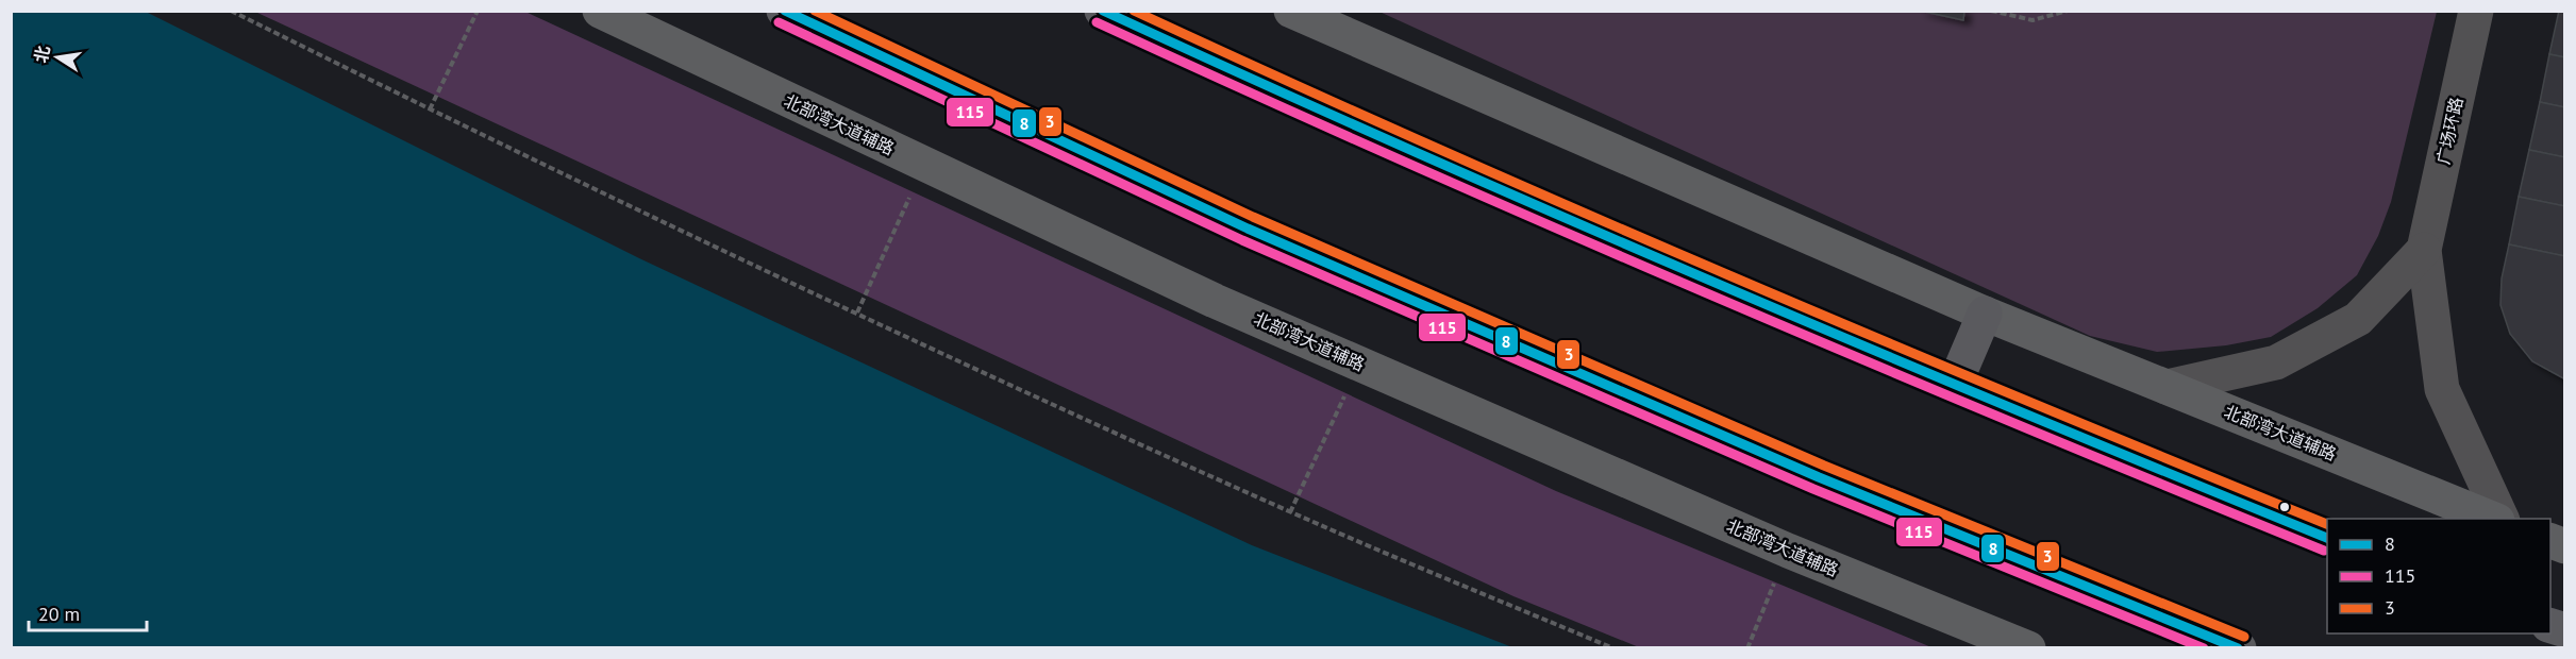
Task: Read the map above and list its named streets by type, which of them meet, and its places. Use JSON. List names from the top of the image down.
{
  "streets": {
    "main road": ["北部湾大道辅路"],
    "street": ["广场环路"]
  },
  "lines": ["transit line 8", "transit line 3", "transit line 115"],
  "legend": ["8", "115", "3"],
  "scale_bar": "20 m",
  "north": "left"
}
